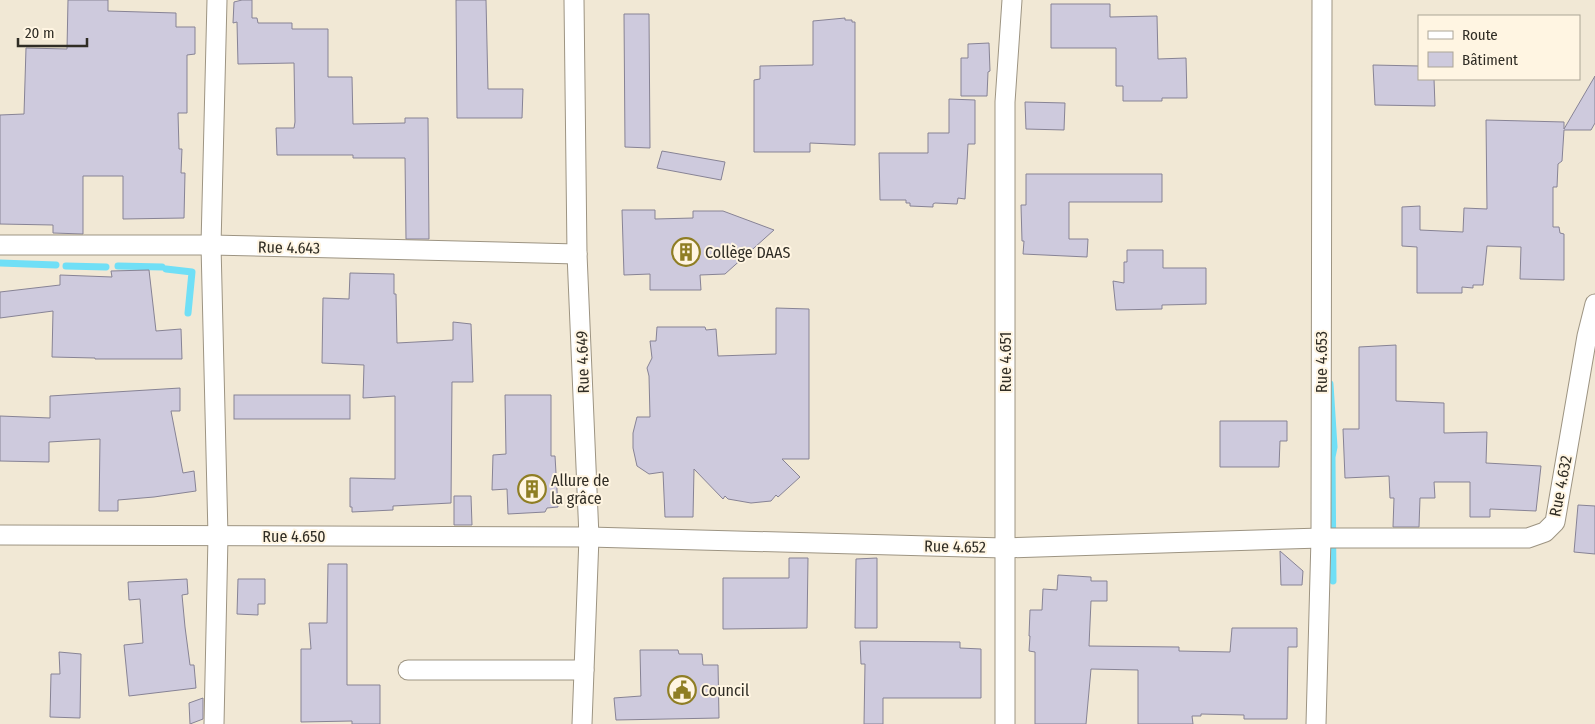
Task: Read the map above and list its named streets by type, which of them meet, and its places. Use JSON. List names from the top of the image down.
{
  "streets": {
    "street": [
      "Rue 4.643",
      "Rue 4.649",
      "Rue 4.651",
      "Rue 4.653",
      "Rue 4.632",
      "Rue 4.650",
      "Rue 4.652"
    ]
  },
  "crossings": [
    ["Rue 4.643", "Rue 4.649"],
    ["Rue 4.649", "Rue 4.650"],
    ["Rue 4.649", "Rue 4.652"],
    ["Rue 4.651", "Rue 4.652"],
    ["Rue 4.653", "Rue 4.632"],
    ["Rue 4.653", "Rue 4.652"],
    ["Rue 4.632", "Rue 4.652"],
    ["Rue 4.650", "Rue 4.652"]
  ],
  "places": {
    "building": ["Collège DAAS", "Allure de la grâce"],
    "public building": ["Council"]
  },
  "legend": ["Route", "Bâtiment"],
  "scale_bar": "20 m"
}
